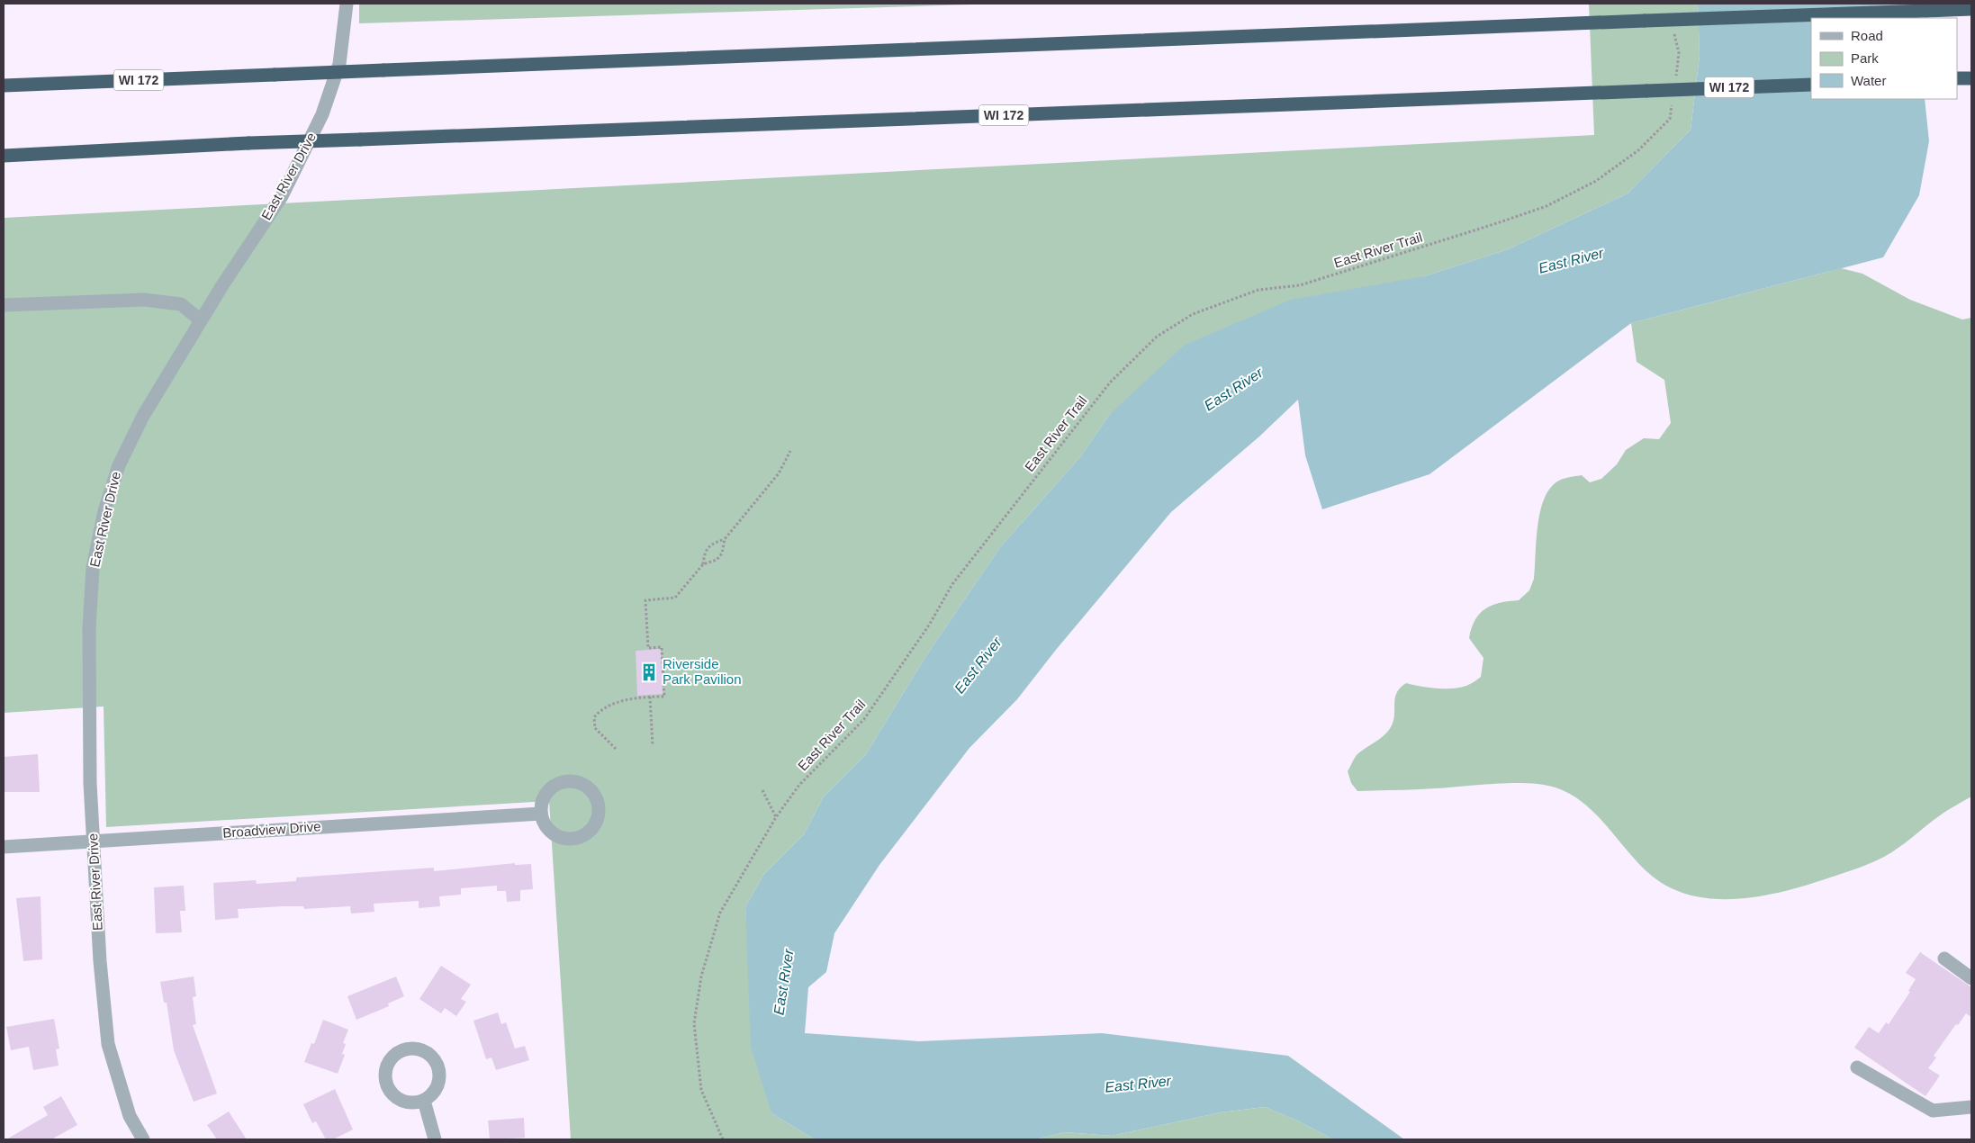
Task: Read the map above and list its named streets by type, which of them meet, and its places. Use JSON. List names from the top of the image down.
{
  "streets": {
    "highway": ["WI 172"],
    "street": ["East River Drive", "Broadview Drive"],
    "path": ["East River Trail"]
  },
  "crossings": [
    ["East River Drive", "Broadview Drive"]
  ],
  "water": ["East River"],
  "places": {
    "building": ["Riverside Park Pavilion"]
  },
  "legend": ["Road", "Park", "Water"]
}
